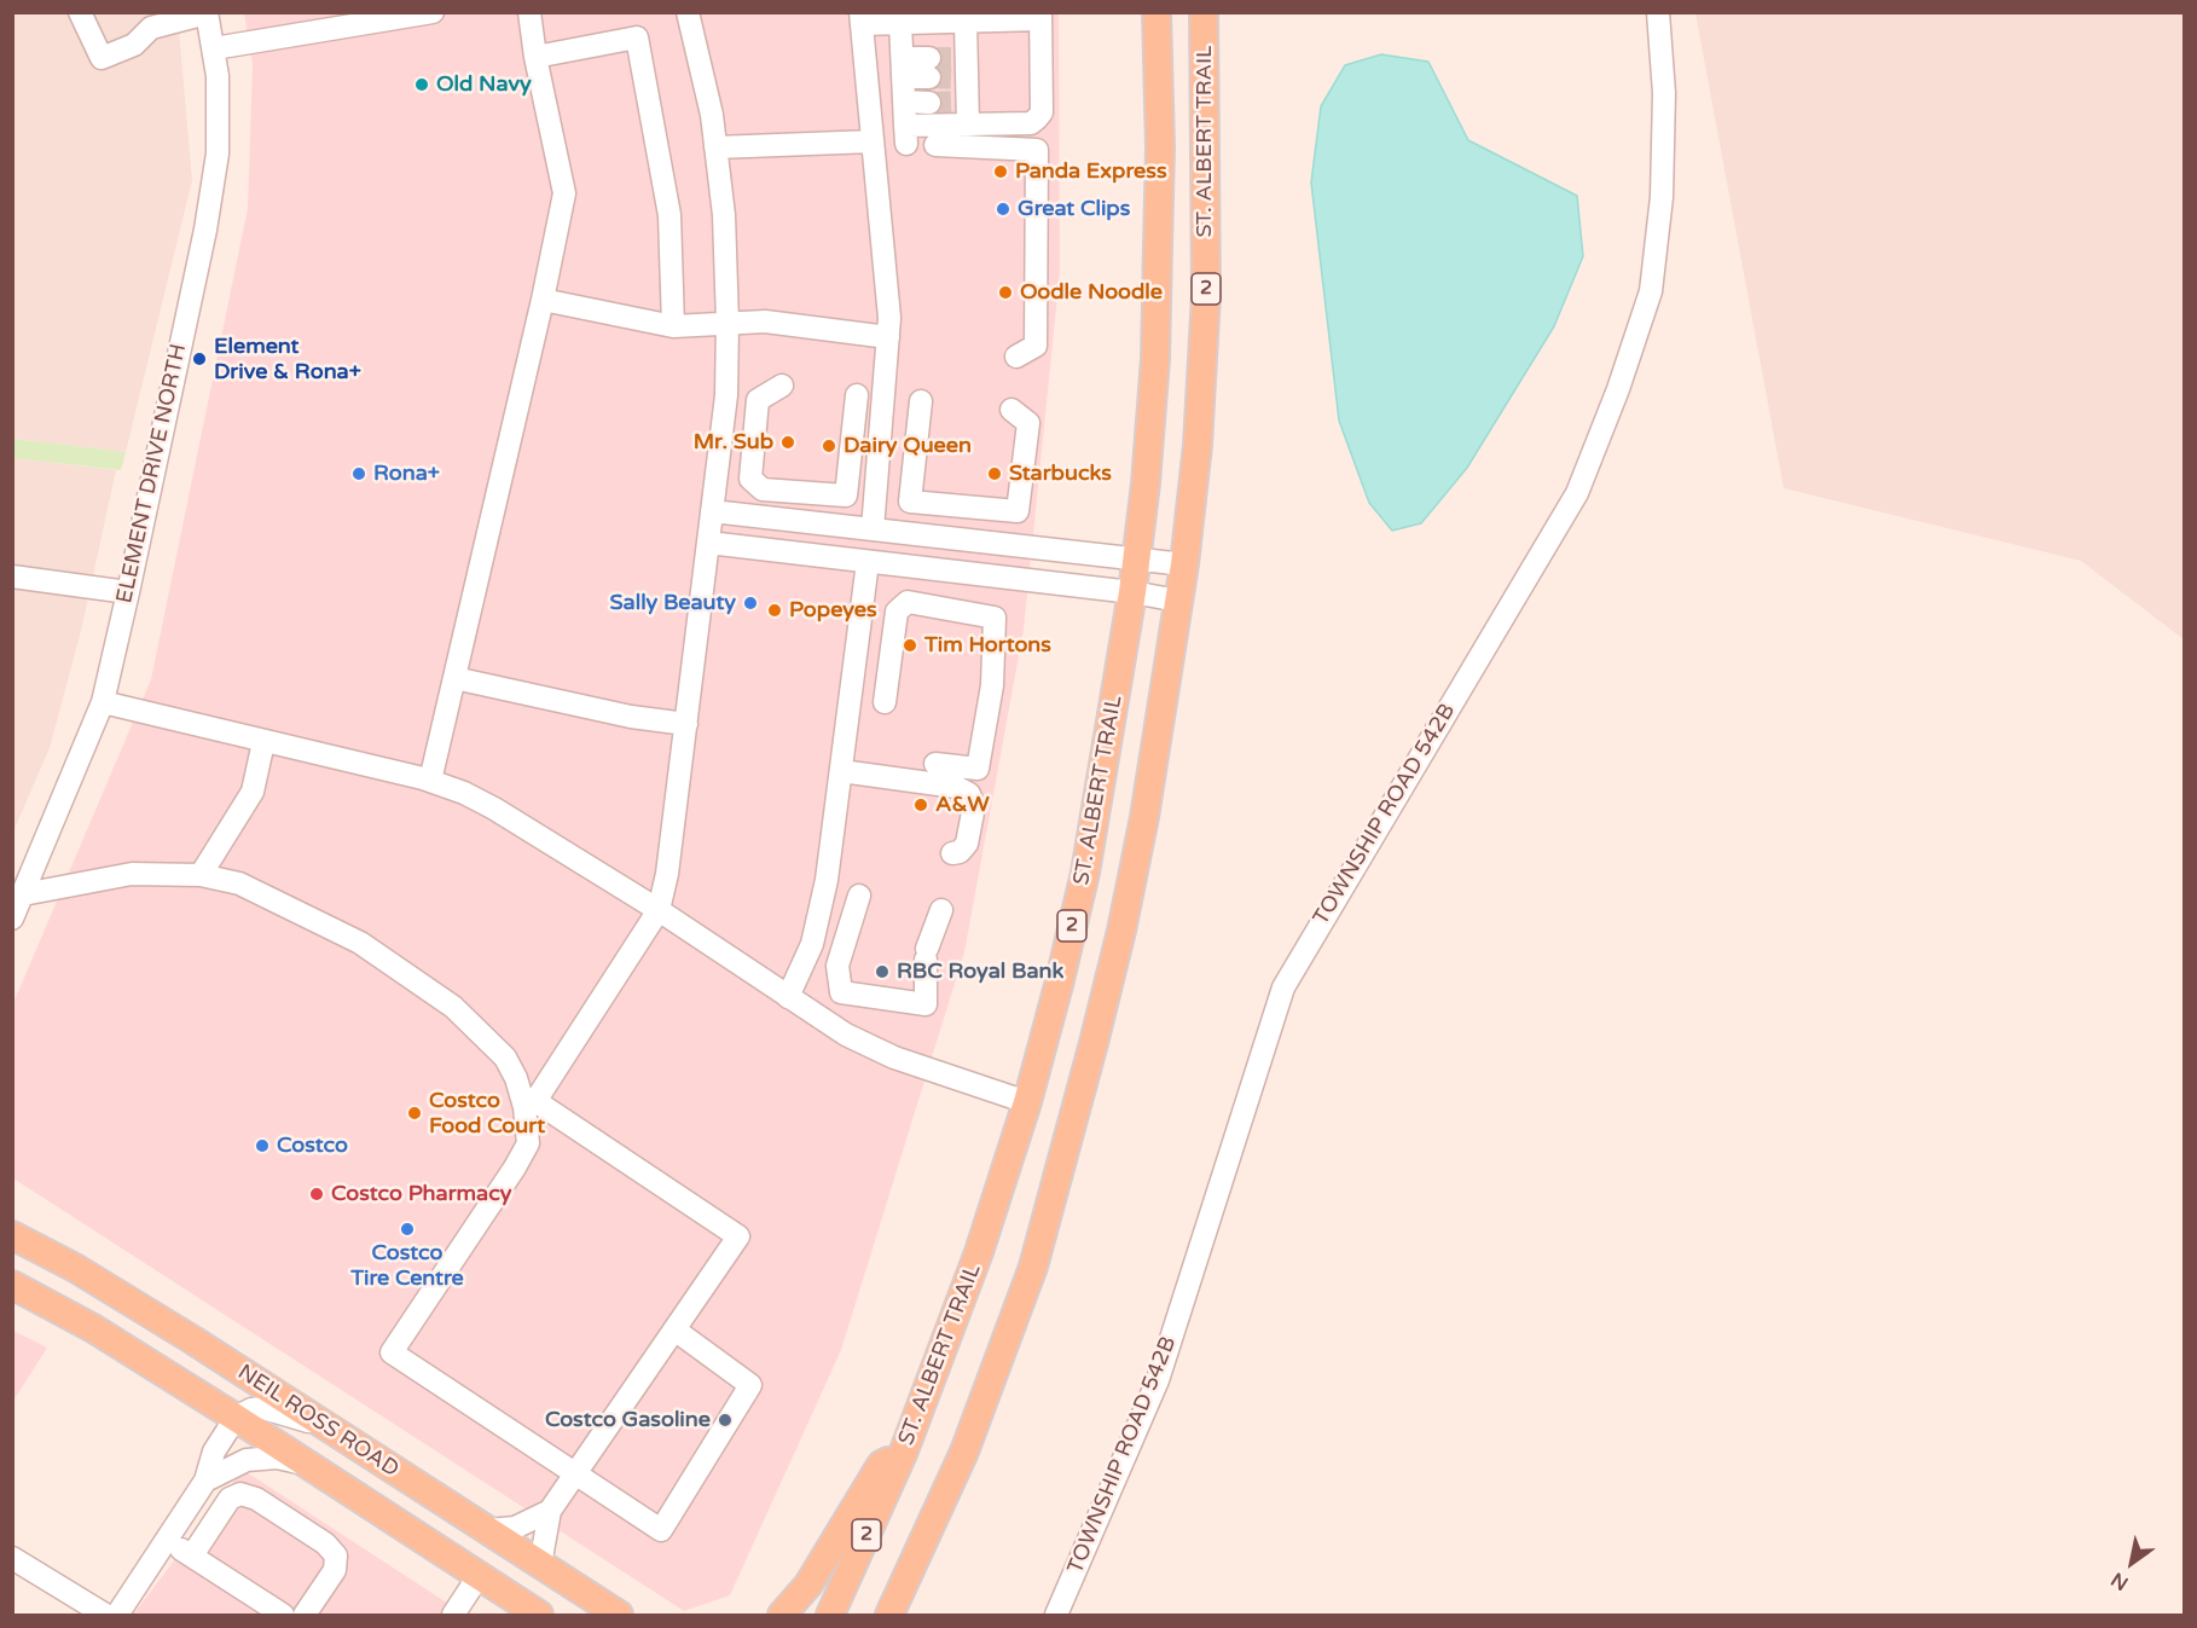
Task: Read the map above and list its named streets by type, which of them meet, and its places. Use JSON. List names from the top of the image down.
{
  "streets": {
    "main road": ["ST. ALBERT TRAIL", "2", "NEIL ROSS ROAD"],
    "street": ["ELEMENT DRIVE NORTH", "TOWNSHIP ROAD 542B"]
  },
  "places": [
    "Old Navy",
    "Panda Express",
    "Great Clips",
    "Oodle Noodle",
    "Element Drive & Rona+",
    "Mr. Sub",
    "Dairy Queen",
    "Rona+",
    "Starbucks",
    "Sally Beauty",
    "Popeyes",
    "Tim Hortons",
    "A&W",
    "RBC Royal Bank",
    "Costco Food Court",
    "Costco",
    "Costco Pharmacy",
    "Costco Tire Centre",
    "Costco Gasoline"
  ],
  "north": "bottom left"
}
